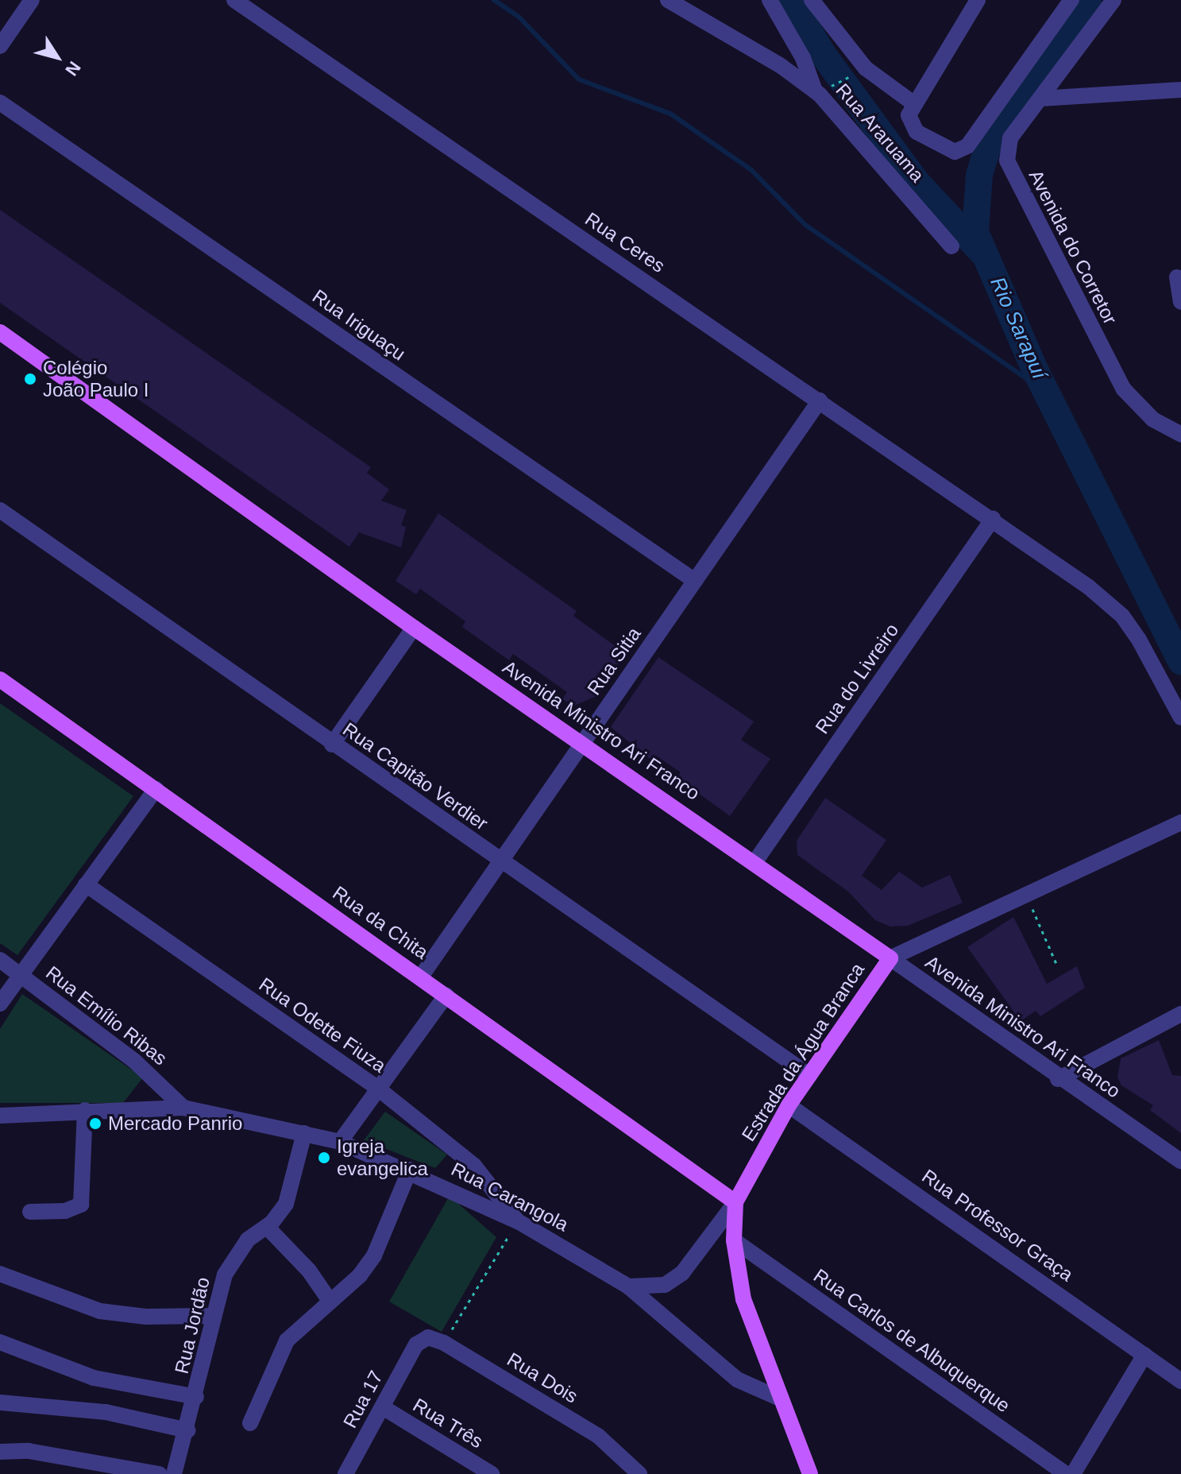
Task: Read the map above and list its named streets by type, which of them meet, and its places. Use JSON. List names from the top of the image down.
{
  "streets": {
    "main road": ["Avenida Ministro Ari Franco", "Rua da Chita", "Estrada da Água Branca"],
    "street": [
      "Rua Araruama",
      "Rua Ceres",
      "Avenida do Corretor",
      "Rua Iriguaçu",
      "Rua Sitia",
      "Rua do Livreiro",
      "Rua Capitão Verdier",
      "Rua Emílio Ribas",
      "Rua Odette Fiuza",
      "Rua Carangola",
      "Rua Professor Graça",
      "Rua Jordão",
      "Rua Carlos de Albuquerque",
      "Rua Dois",
      "Rua 17",
      "Rua Três"
    ]
  },
  "crossings": [
    ["Rua Ceres", "Rua Sitia"],
    ["Rua Ceres", "Rua do Livreiro"],
    ["Rua Iriguaçu", "Rua Sitia"],
    ["Rua Sitia", "Avenida Ministro Ari Franco"],
    ["Rua Sitia", "Rua Capitão Verdier"],
    ["Rua Sitia", "Rua da Chita"],
    ["Rua do Livreiro", "Avenida Ministro Ari Franco"],
    ["Avenida Ministro Ari Franco", "Estrada da Água Branca"],
    ["Rua Capitão Verdier", "Estrada da Água Branca"],
    ["Rua da Chita", "Estrada da Água Branca"],
    ["Rua Emílio Ribas", "Rua Carangola"],
    ["Rua Odette Fiuza", "Rua Carangola"],
    ["Estrada da Água Branca", "Rua Carangola"],
    ["Estrada da Água Branca", "Rua Professor Graça"],
    ["Estrada da Água Branca", "Rua Carlos de Albuquerque"],
    ["Rua Carangola", "Rua Jordão"],
    ["Rua Dois", "Rua 17"],
    ["Rua 17", "Rua Três"]
  ],
  "water": ["Rio Sarapuí"],
  "places": ["Colégio João Paulo I", "Mercado Panrio", "Igreja evangelica"],
  "north": "bottom right"
}
